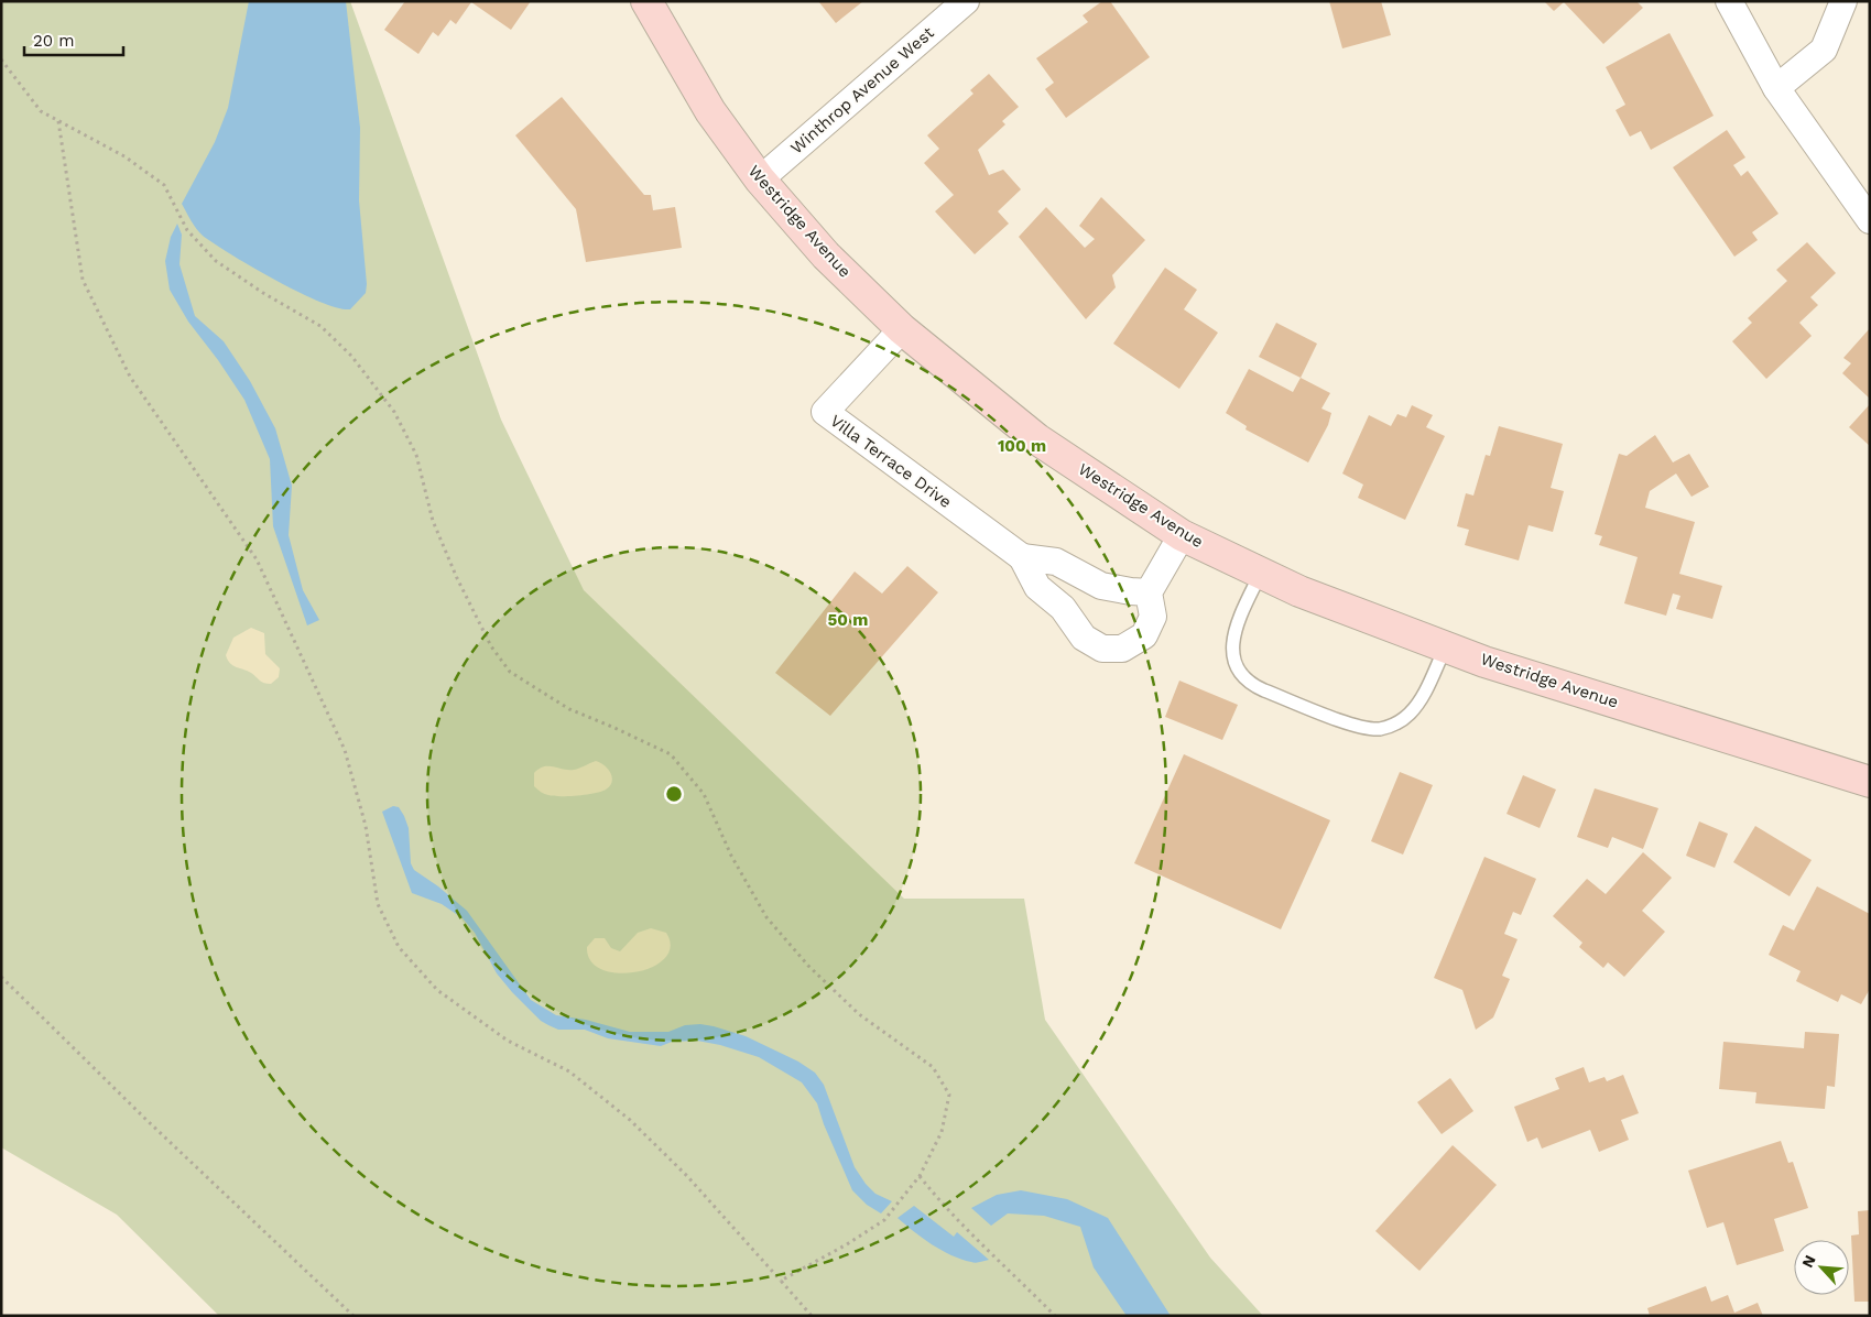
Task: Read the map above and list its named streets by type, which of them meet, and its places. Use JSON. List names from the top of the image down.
{
  "streets": {
    "street": ["Winthrop Avenue West", "Westridge Avenue", "Villa Terrace Drive"]
  },
  "crossings": [
    ["Winthrop Avenue West", "Westridge Avenue"],
    ["Westridge Avenue", "Villa Terrace Drive"]
  ],
  "scale_bar": "20 m",
  "north": "top left",
  "rings": ["100 m", "50 m"]
}
